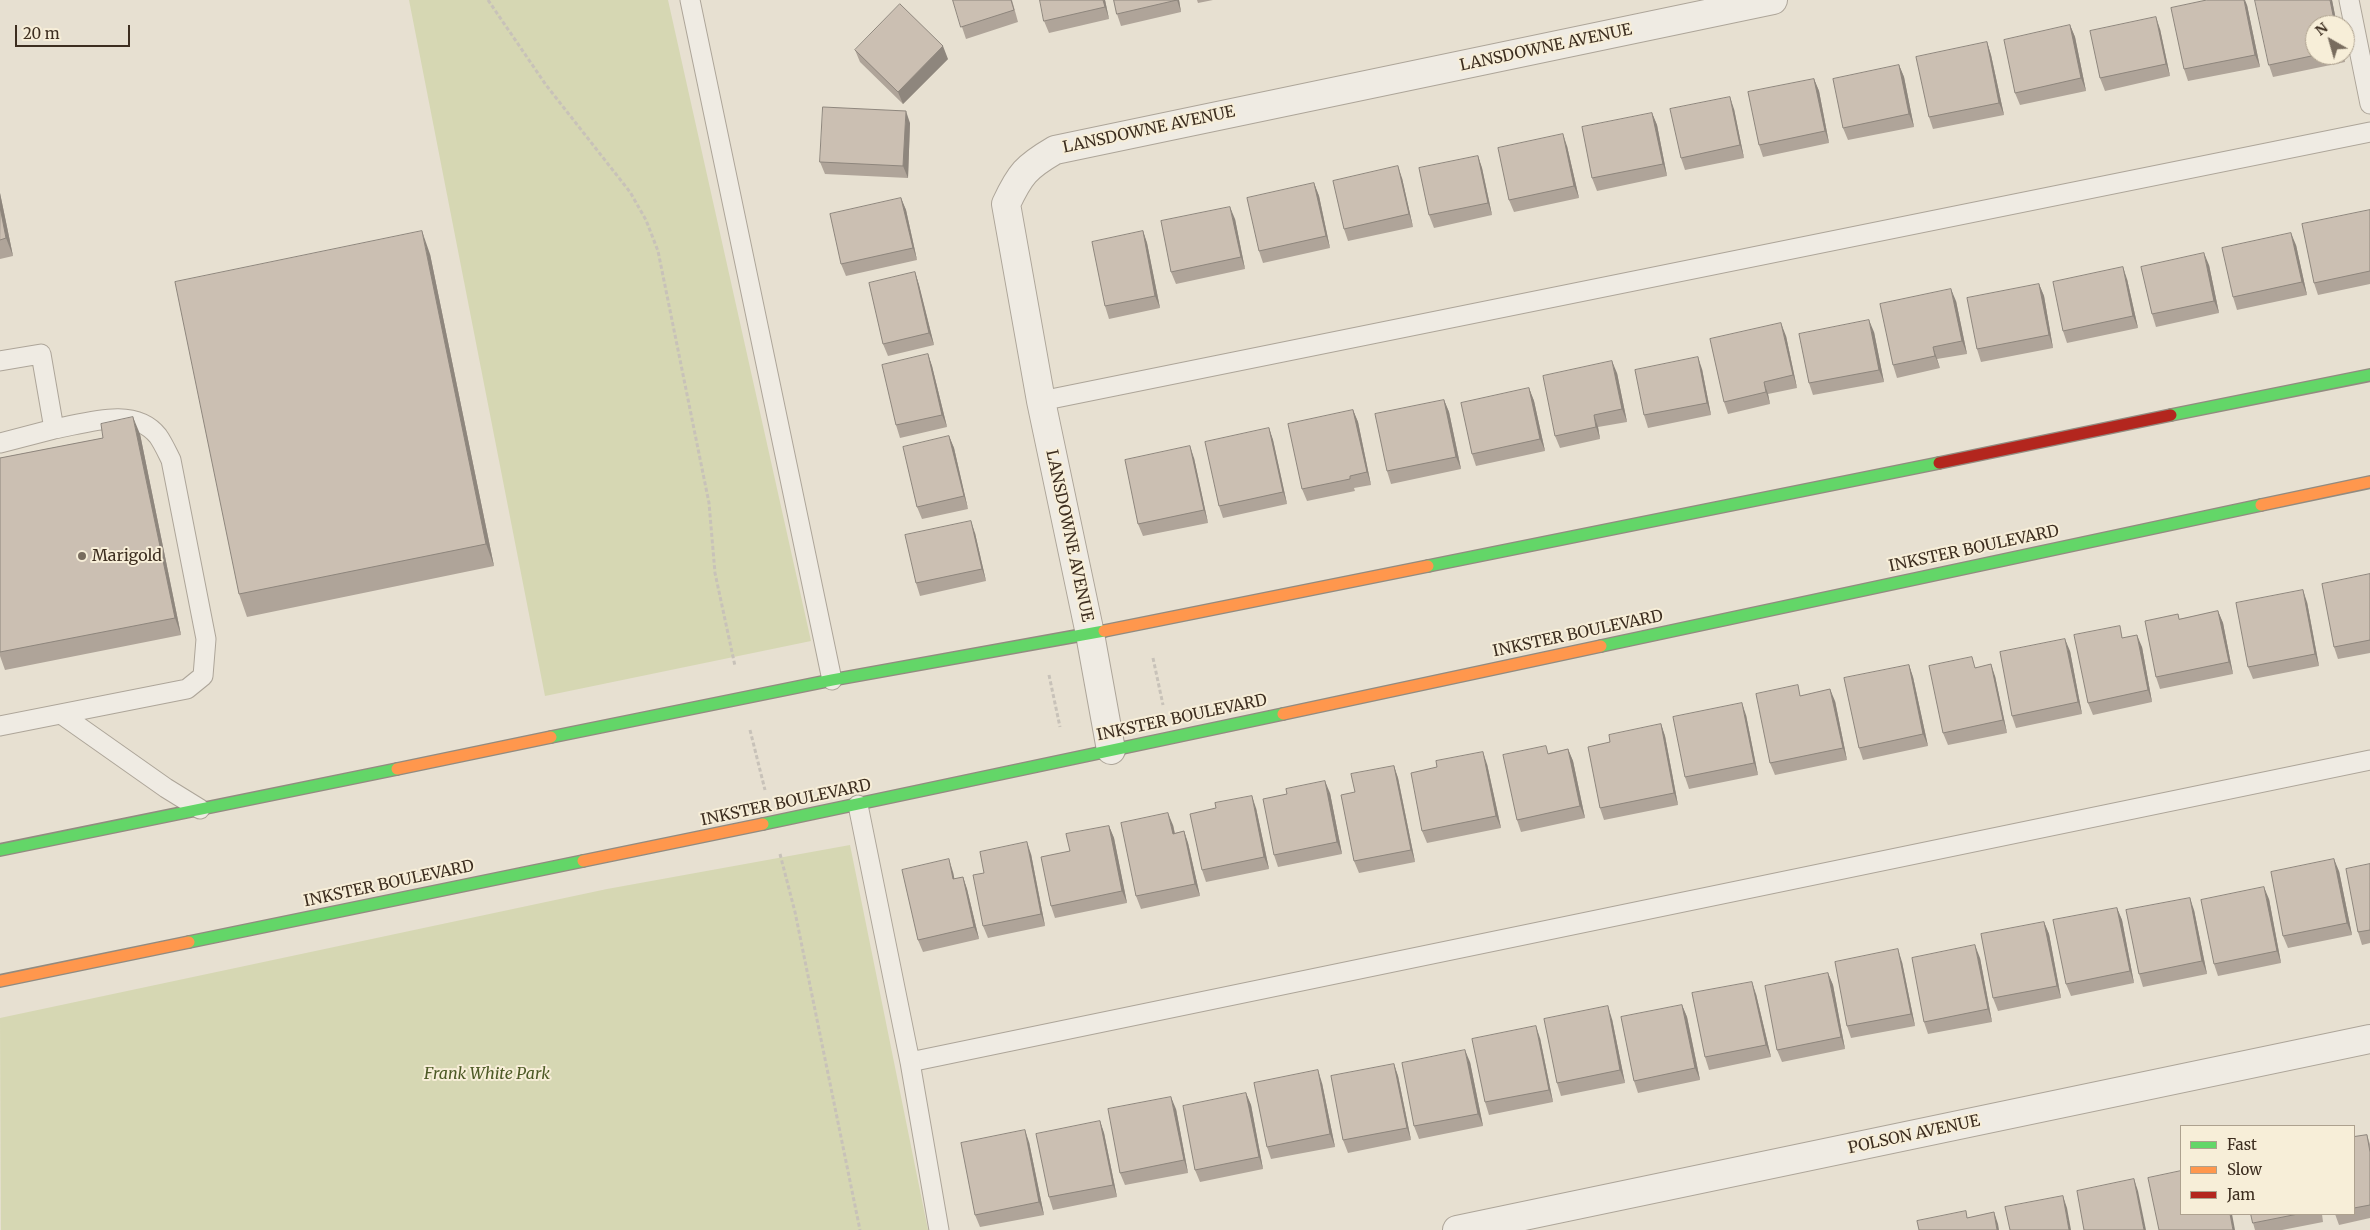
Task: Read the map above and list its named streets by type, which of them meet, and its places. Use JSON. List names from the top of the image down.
{
  "streets": {
    "main road": ["INKSTER BOULEVARD"],
    "street": ["LANSDOWNE AVENUE", "POLSON AVENUE"]
  },
  "crossings": [
    ["LANSDOWNE AVENUE", "INKSTER BOULEVARD"]
  ],
  "parks": ["Frank White Park"],
  "places": ["Marigold"],
  "legend": ["Fast", "Slow", "Jam"],
  "scale_bar": "20 m",
  "north": "top left"
}
